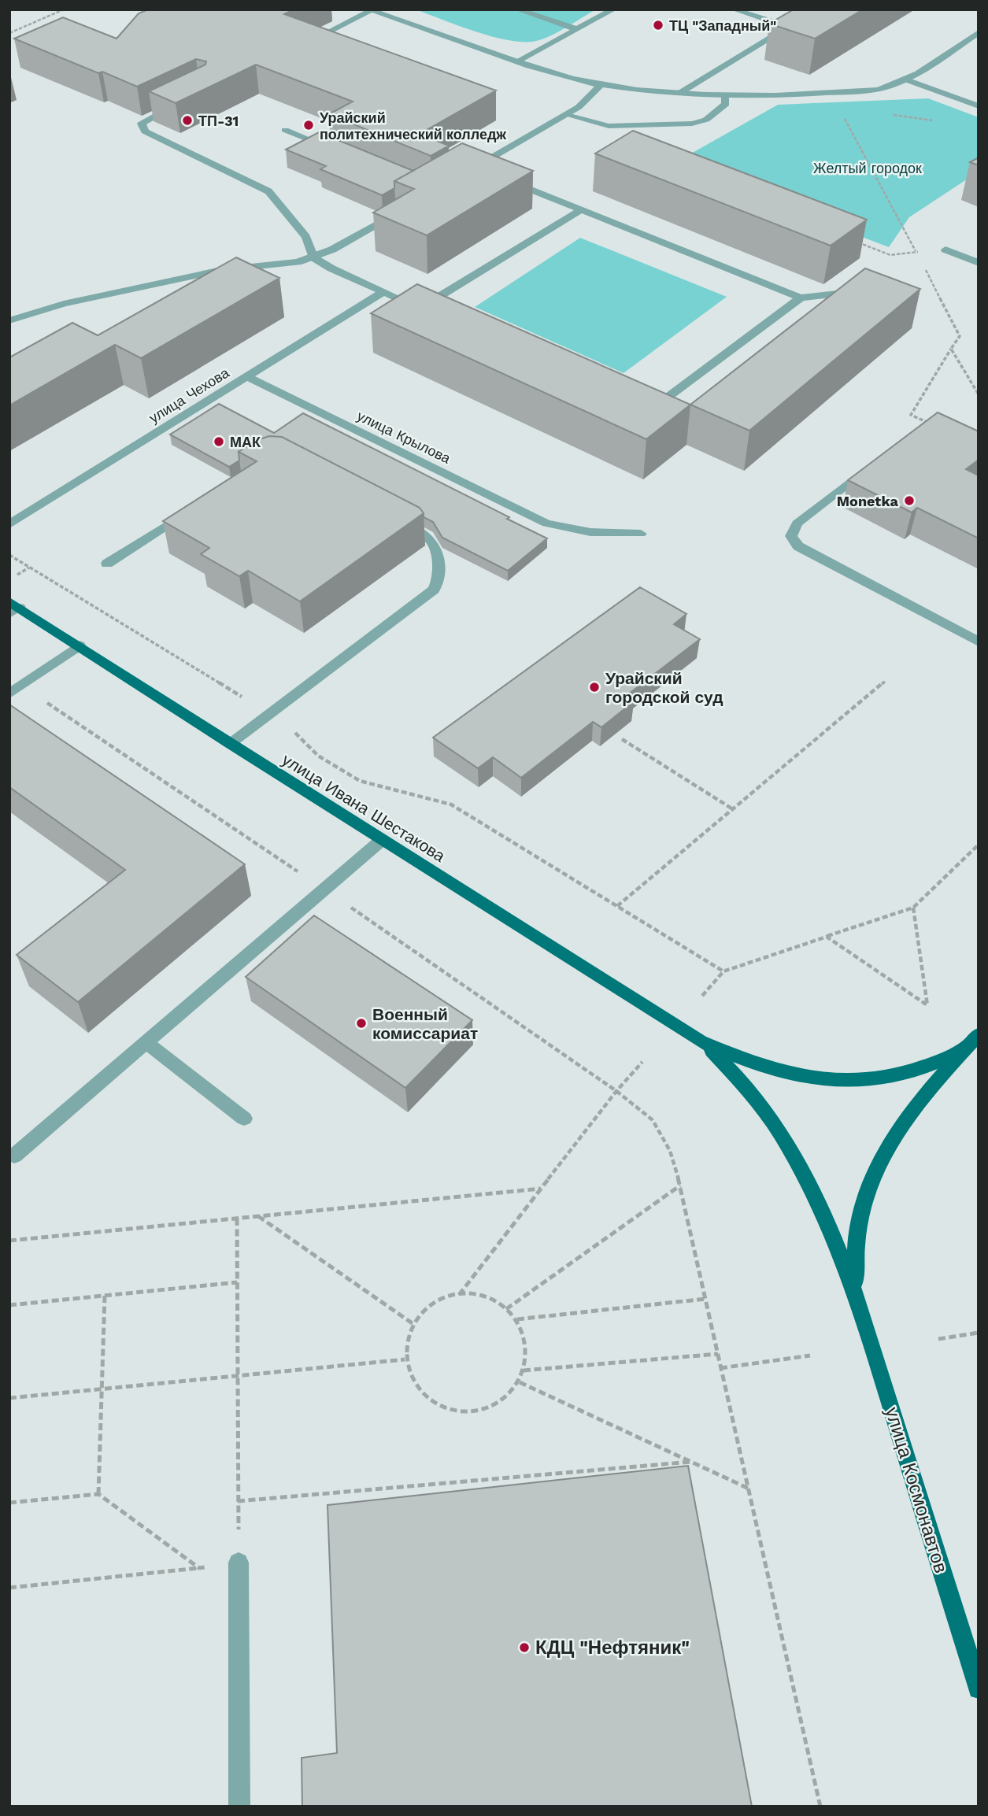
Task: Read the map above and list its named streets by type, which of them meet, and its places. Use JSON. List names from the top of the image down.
{
  "streets": {
    "main road": ["улица Ивана Шестакова", "улица Космонавтов"],
    "street": ["улица Крылова"],
    "lane": ["улица Чехова"]
  },
  "crossings": [
    ["улица Чехова", "улица Крылова"]
  ],
  "parks": ["Желтый городок"],
  "places": [
    "ТЦ \"Западный\"",
    "ТП-31",
    "Урайский политехнический колледж",
    "МАК",
    "Monetka",
    "Урайский городской суд",
    "Военный комиссариат",
    "КДЦ \"Нефтяник\""
  ]
}
